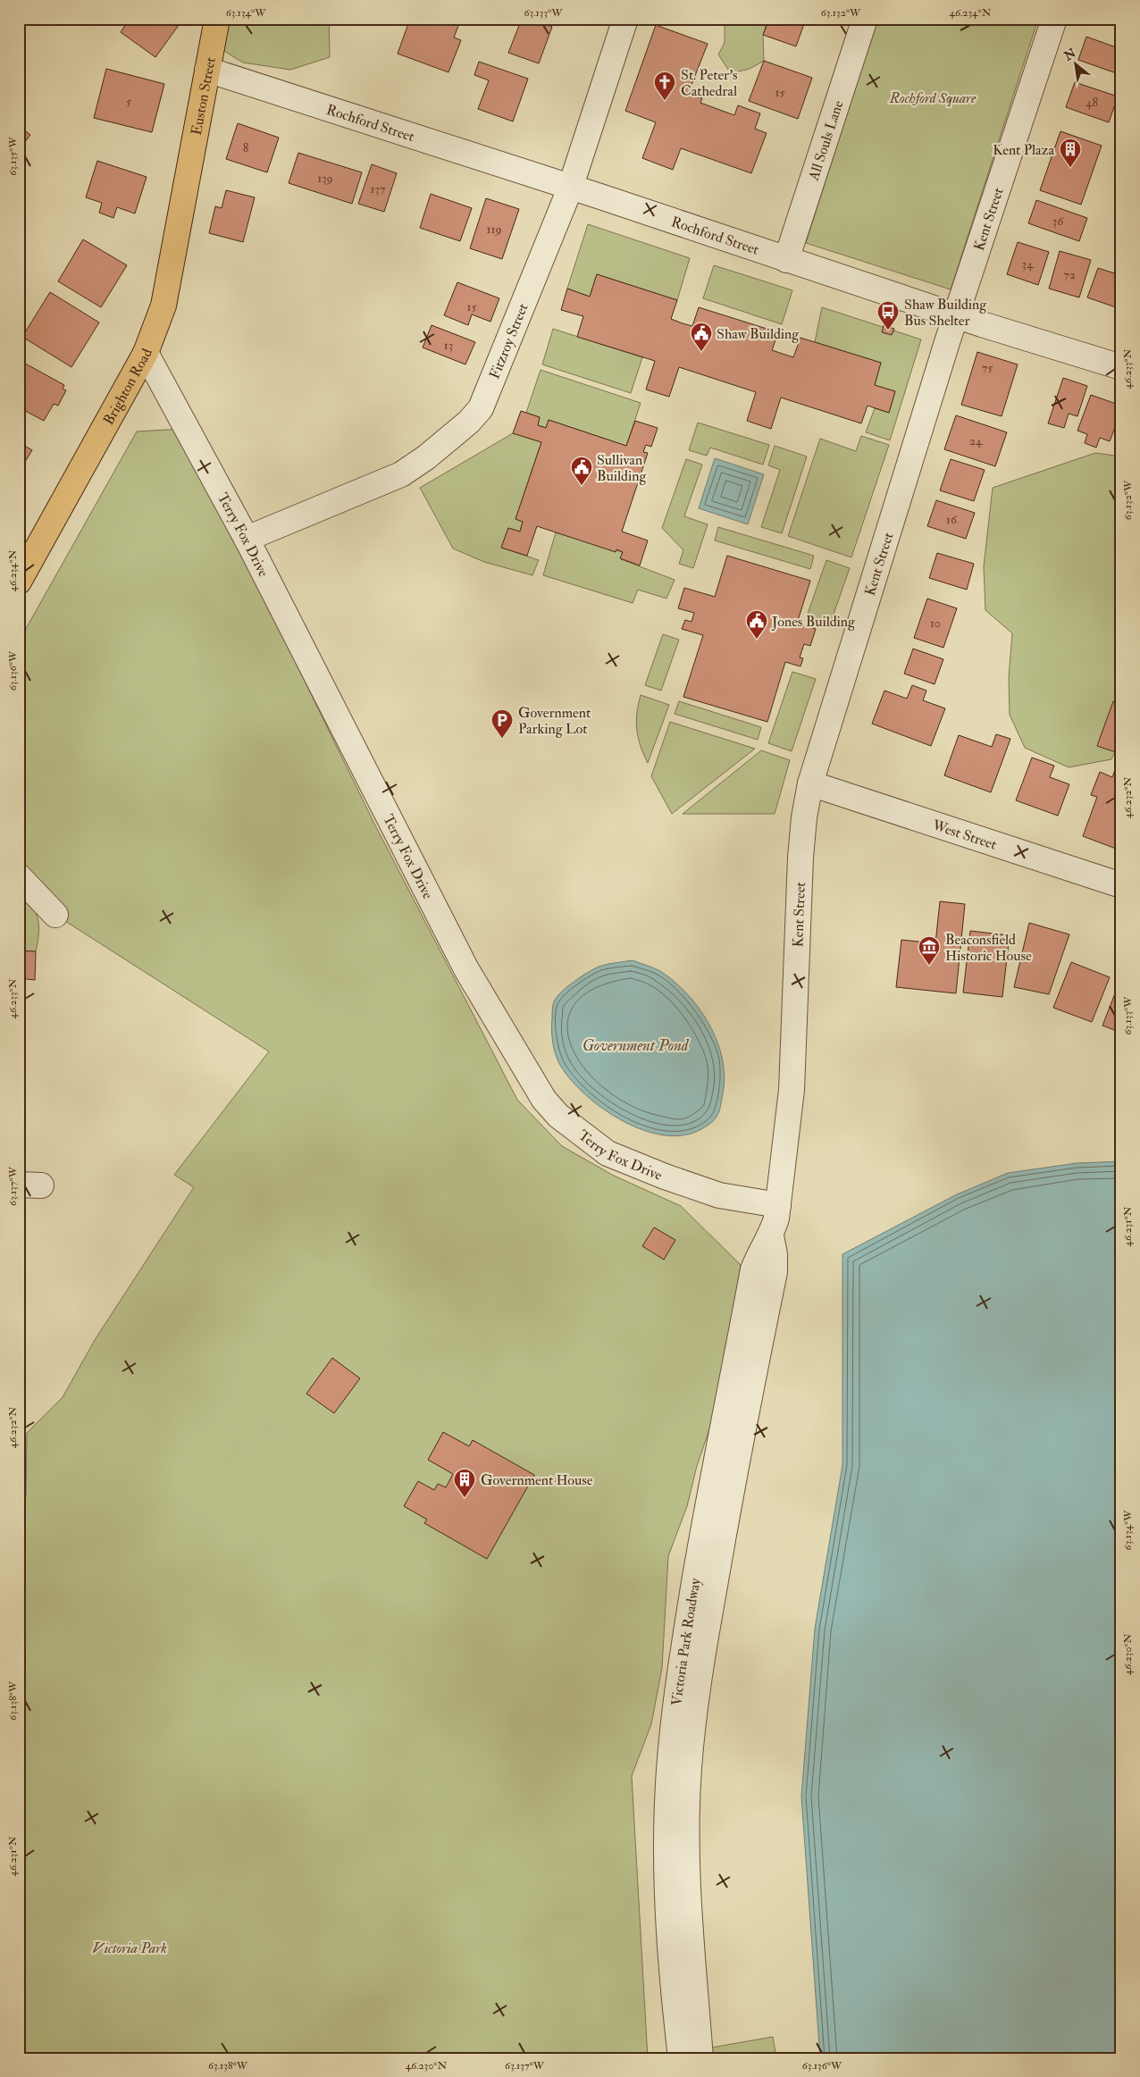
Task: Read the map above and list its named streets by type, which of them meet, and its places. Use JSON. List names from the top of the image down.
{
  "streets": {
    "main road": ["Euston Street", "Brighton Road"],
    "street": [
      "Rochford Street",
      "All Souls Lane",
      "Kent Street",
      "Fitzroy Street",
      "Terry Fox Drive",
      "West Street",
      "Victoria Park Roadway"
    ]
  },
  "crossings": [
    ["Euston Street", "Rochford Street"],
    ["Euston Street", "Brighton Road"],
    ["Rochford Street", "All Souls Lane"],
    ["Rochford Street", "Kent Street"],
    ["Rochford Street", "Fitzroy Street"],
    ["Kent Street", "Terry Fox Drive"],
    ["Kent Street", "West Street"],
    ["Kent Street", "Victoria Park Roadway"],
    ["Fitzroy Street", "Terry Fox Drive"],
    ["Brighton Road", "Terry Fox Drive"],
    ["Terry Fox Drive", "Victoria Park Roadway"]
  ],
  "water": ["Government Pond"],
  "parks": ["Rochford Square", "Victoria Park"],
  "places": {
    "church": ["St. Peter's Cathedral"],
    "building": ["Kent Plaza", "Government House"],
    "bus stop": ["Shaw Building Bus Shelter"],
    "public building": ["Shaw Building", "Sullivan Building", "Jones Building"],
    "parking": ["Government Parking Lot"],
    "museum": ["Beaconsfield Historic House"]
  },
  "house_numbers": [
    "15",
    "5",
    "48",
    "8",
    "139",
    "137",
    "36",
    "119",
    "34",
    "72",
    "15",
    "13",
    "75",
    "24",
    "16",
    "10"
  ],
  "north": "top left",
  "coordinates": [
    "63.134°W",
    "63.133°W",
    "63.132°W",
    "46.234°N",
    "63.135°W",
    "46.233°N",
    "63.136°W",
    "46.232°N",
    "63.137°W",
    "46.231°N",
    "46.230°N",
    "63.138°W"
  ]
}
